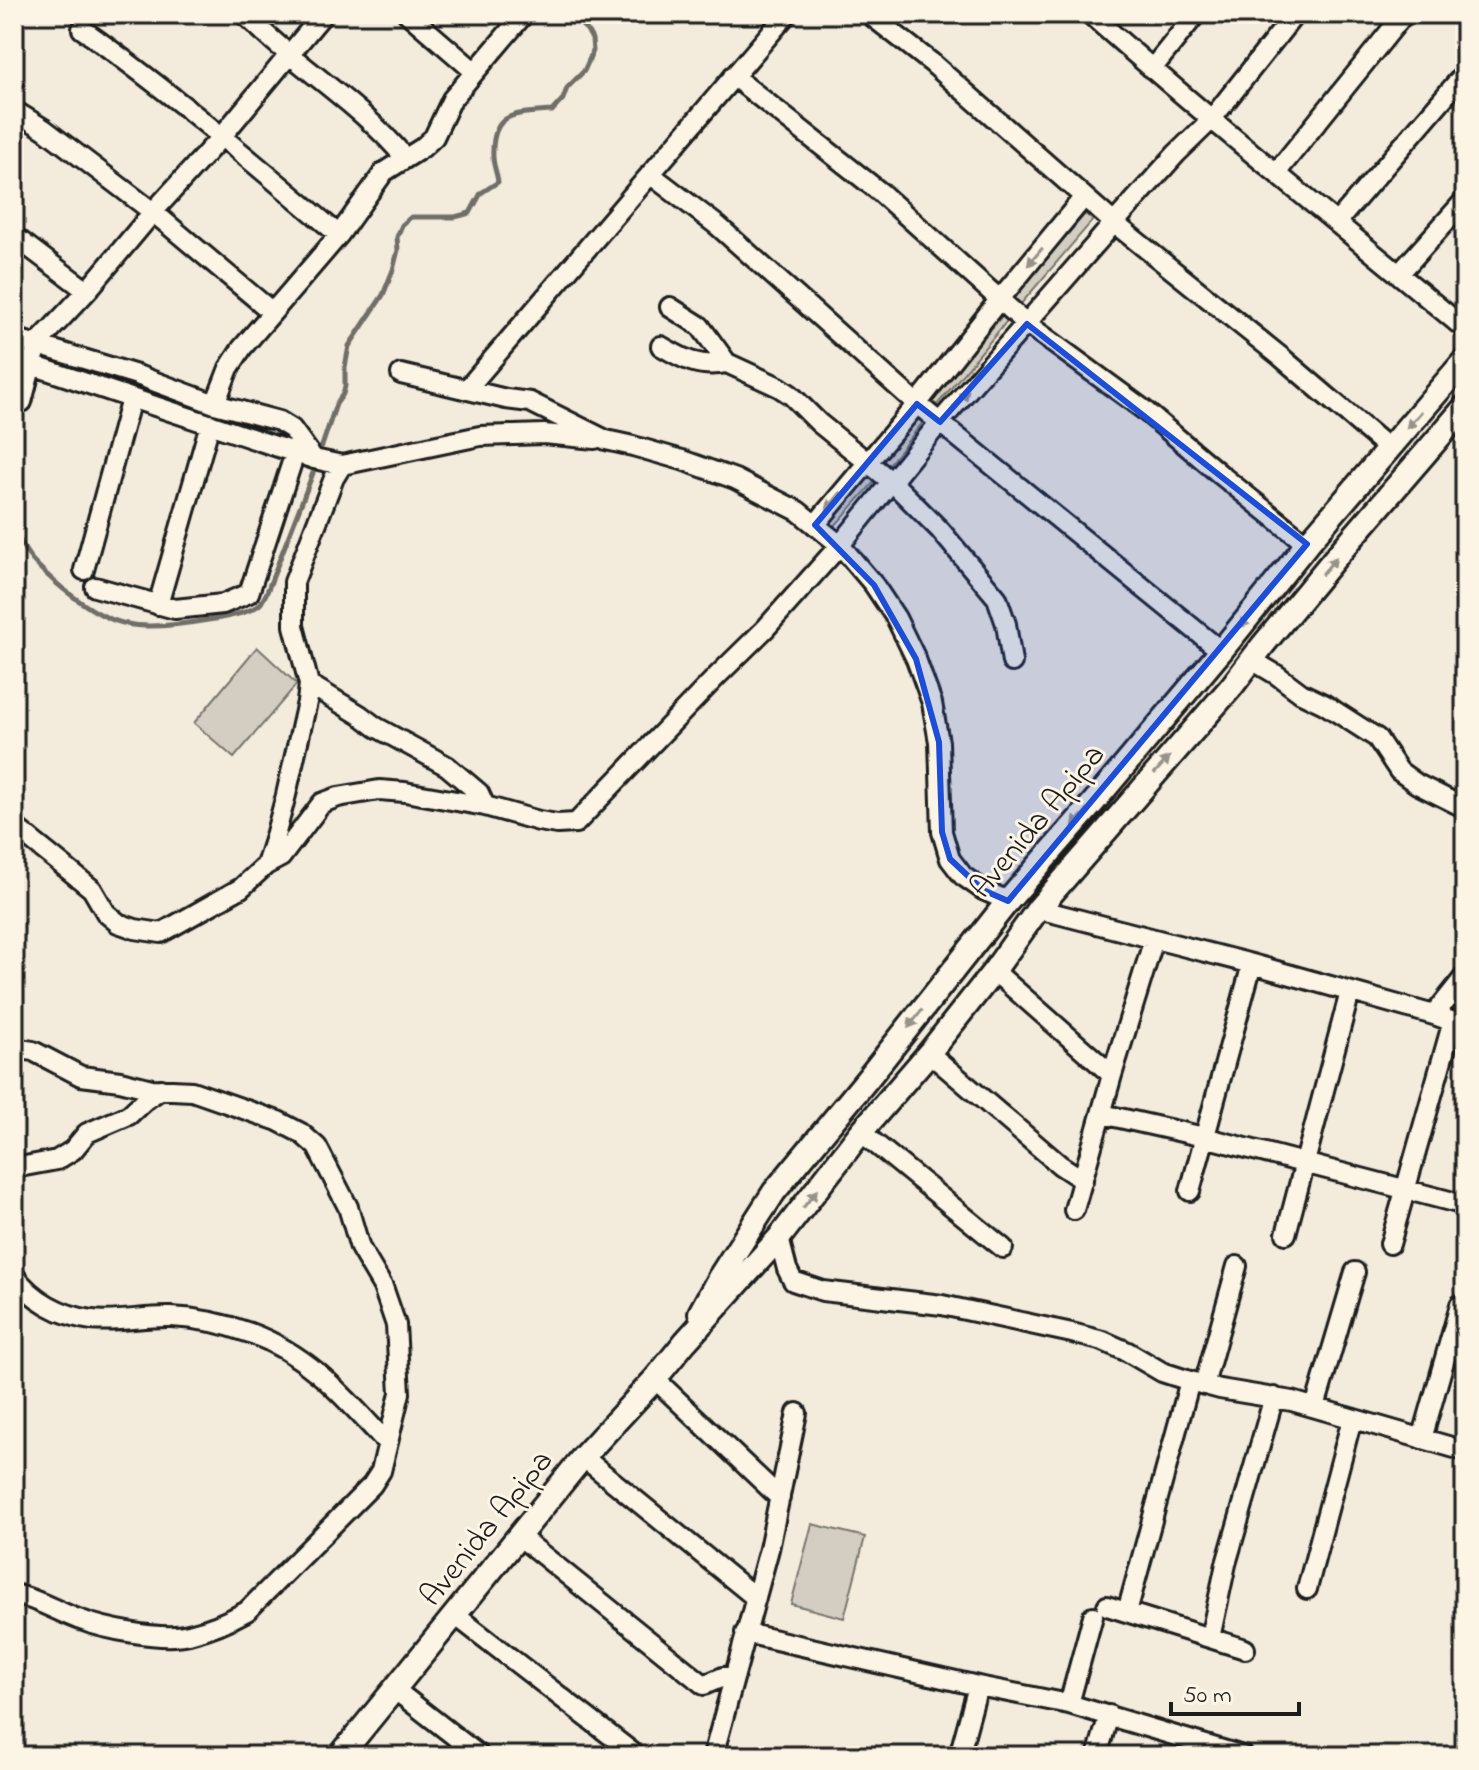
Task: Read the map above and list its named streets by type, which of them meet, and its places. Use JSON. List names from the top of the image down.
{
  "streets": {
    "street": ["Avenida Apipa"]
  },
  "scale_bar": "50 m"
}
